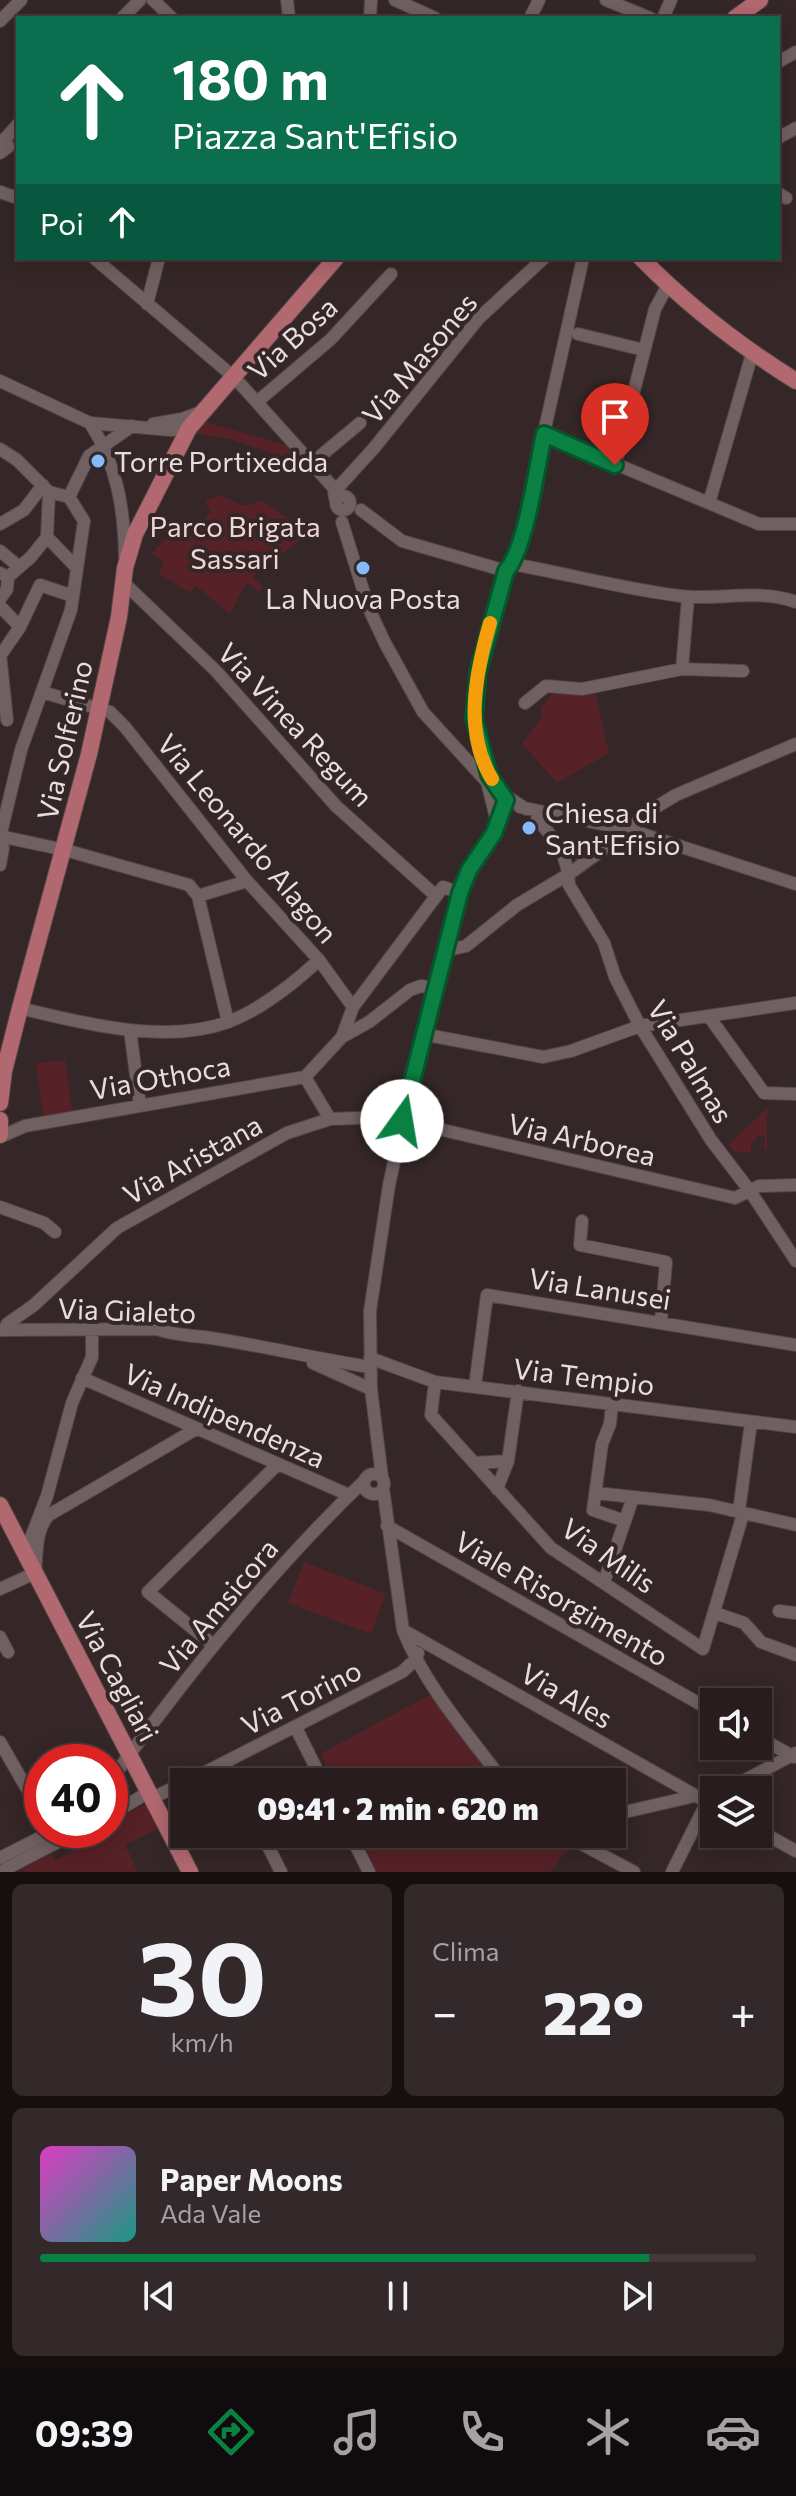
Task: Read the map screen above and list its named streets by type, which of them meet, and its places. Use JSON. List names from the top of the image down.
{
  "streets": {
    "main road": ["Via Solferino", "Via Cagliari"],
    "street": [
      "Via Bosa",
      "Via Masones",
      "Via Vinea Regum",
      "Via Leonardo Alagon",
      "Via Palmas",
      "Via Othoca",
      "Via Arborea",
      "Via Aristana",
      "Via Lanusei",
      "Via Gialeto",
      "Via Tempio",
      "Via Indipendenza",
      "Via Milis",
      "Viale Risorgimento",
      "Via Amsicora",
      "Via Ales",
      "Via Torino"
    ]
  },
  "crossings": [
    ["Via Vinea Regum", "Via Solferino"],
    ["Via Solferino", "Via Leonardo Alagon"],
    ["Via Palmas", "Via Arborea"],
    ["Via Arborea", "Via Aristana"],
    ["Via Aristana", "Via Gialeto"],
    ["Via Lanusei", "Via Tempio"],
    ["Via Gialeto", "Via Tempio"],
    ["Via Tempio", "Via Milis"],
    ["Via Indipendenza", "Via Amsicora"],
    ["Via Amsicora", "Via Cagliari"],
    ["Via Cagliari", "Via Torino"]
  ],
  "parks": ["Parco Brigata Sassari"],
  "places": ["Torre Portixedda", "La Nuova Posta", "Chiesa di Sant'Efisio"],
  "page": {
    "turn": ["180 m", "Piazza Sant'Efisio"],
    "then": "Poi",
    "limit": "40",
    "trip": "09:41 · 2 min · 620 m",
    "tile": [
      ["30", "km/h"],
      "Clima"
    ],
    "heat": ["−", "22°", "+"],
    "song": ["Paper Moons", "Ada Vale"],
    "tabs": "09:39"
  }
}
